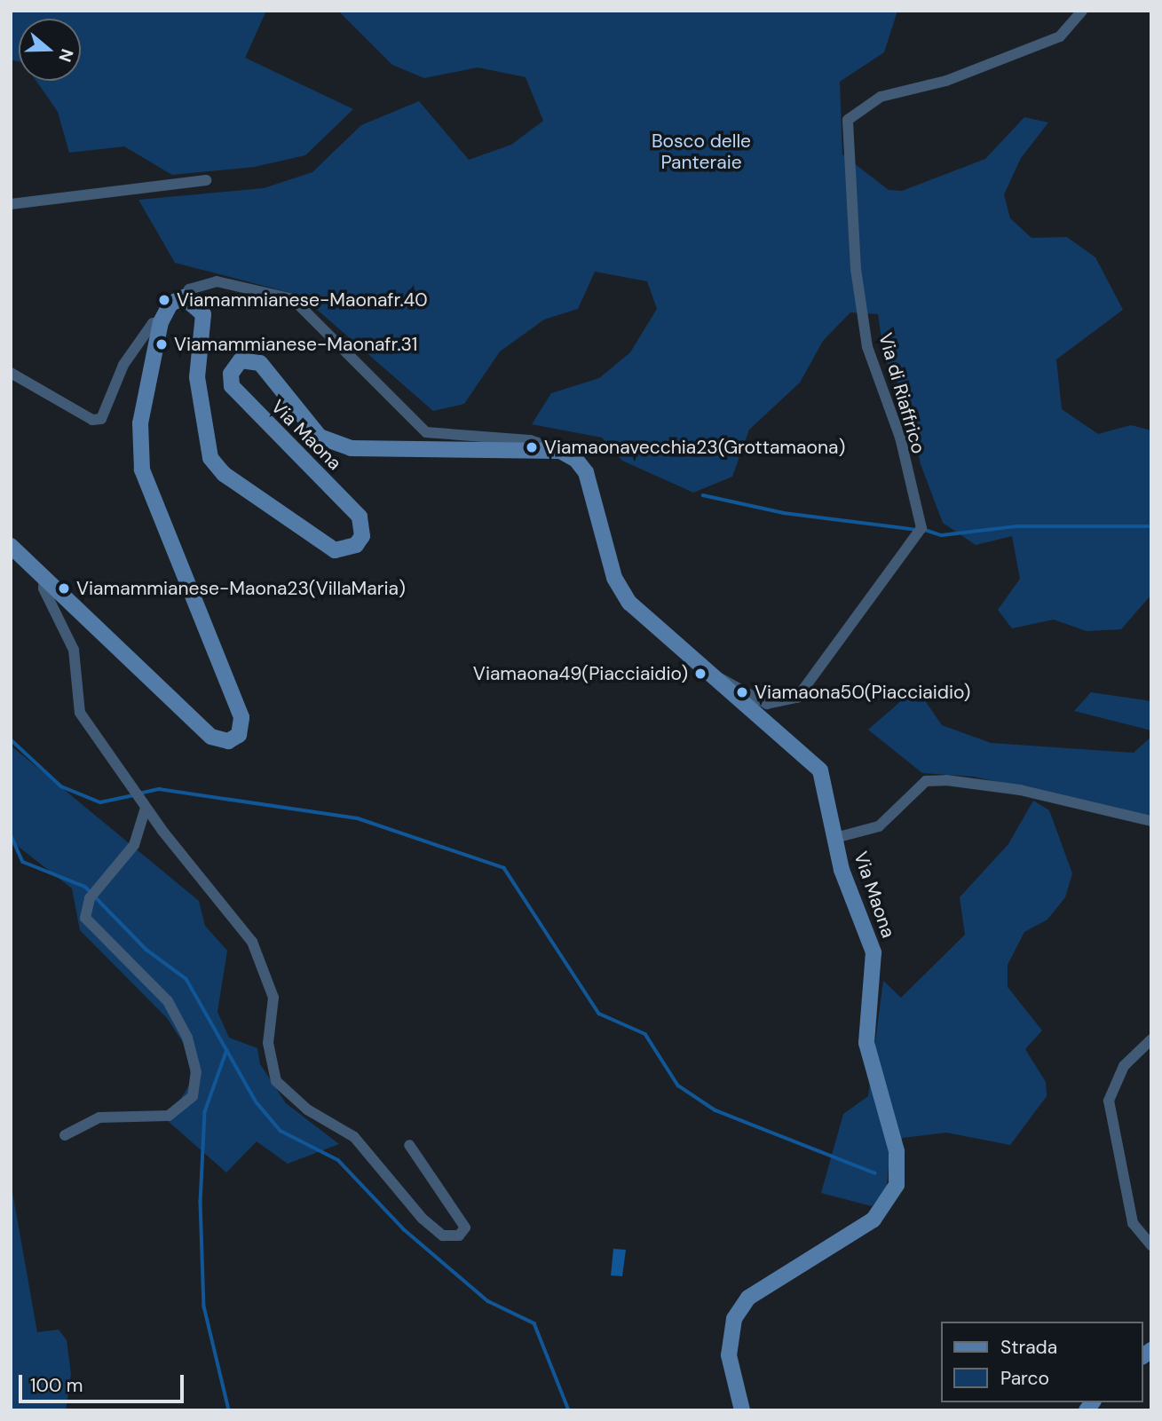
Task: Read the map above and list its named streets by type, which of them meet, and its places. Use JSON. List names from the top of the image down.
{
  "streets": {
    "main road": ["Via Maona"],
    "street": ["Via di Riaffrico"]
  },
  "crossings": [
    ["Via di Riaffrico", "Via Maona"]
  ],
  "parks": ["Bosco delle Panteraie"],
  "places": [
    "Viamammianese-Maonafr.40",
    "Viamammianese-Maonafr.31",
    "Viamaonavecchia23(Grottamaona)",
    "Viamammianese-Maona23(VillaMaria)",
    "Viamaona49(Piacciaidio)",
    "Viamaona50(Piacciaidio)"
  ],
  "legend": ["Strada", "Parco"],
  "scale_bar": "100 m",
  "north": "right"
}
